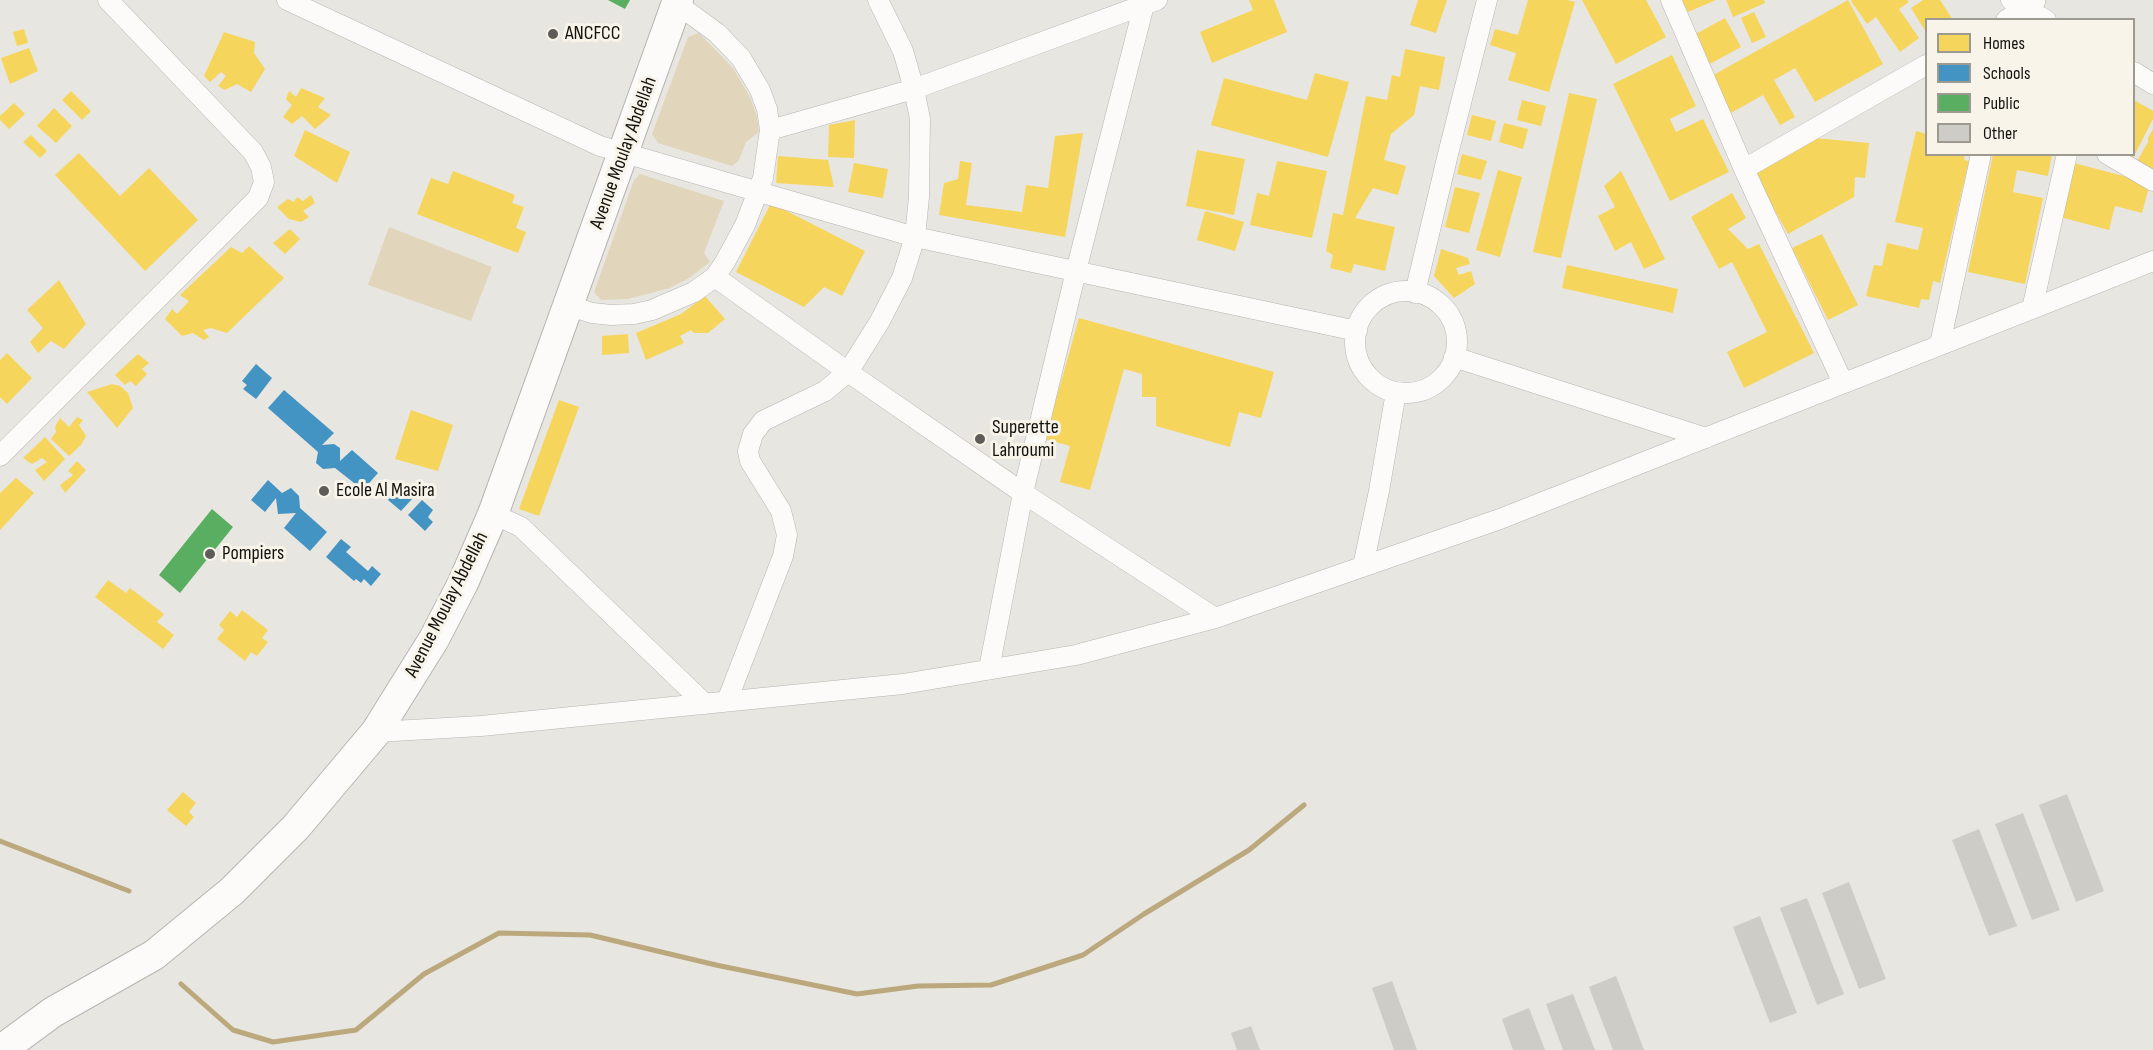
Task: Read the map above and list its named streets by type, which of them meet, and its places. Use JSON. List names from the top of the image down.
{
  "streets": {
    "main road": ["Avenue Moulay Abdellah"]
  },
  "places": [
    "ANCFCC",
    "Superette Lahroumi",
    "Ecole Al Masira",
    "Pompiers"
  ],
  "legend": [
    "Homes",
    "Schools",
    "Public",
    "Other"
  ]
}
